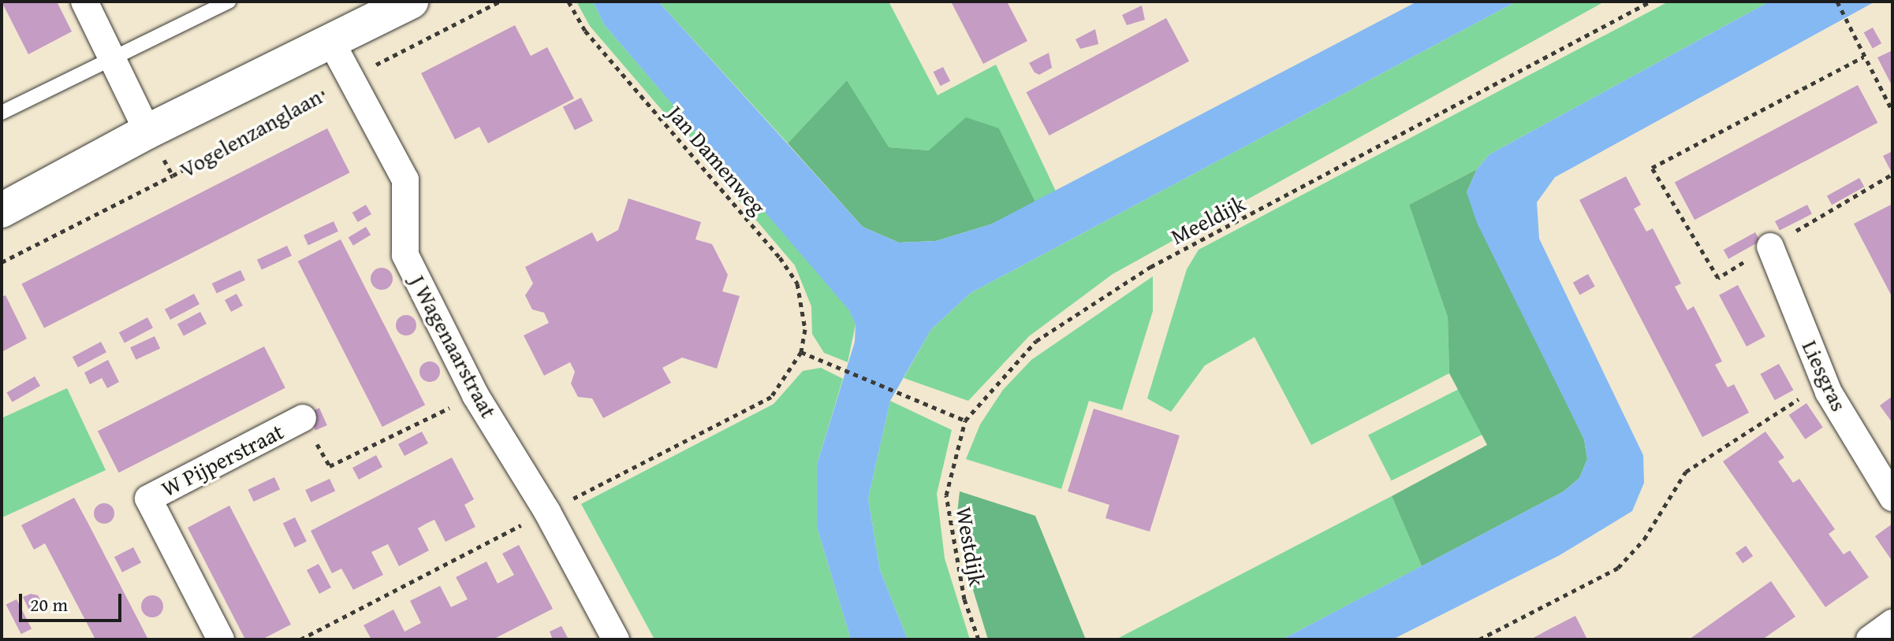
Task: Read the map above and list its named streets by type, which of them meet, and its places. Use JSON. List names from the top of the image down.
{
  "streets": {
    "street": [
      "Vogelenzanglaan",
      "J Wagenaarstraat",
      "Liesgras",
      "W Pijperstraat"
    ],
    "path": ["Jan Damenweg", "Meeldijk", "Westdijk"]
  },
  "crossings": [
    ["Vogelenzanglaan", "J Wagenaarstraat"],
    ["Jan Damenweg", "Meeldijk"],
    ["Jan Damenweg", "Westdijk"],
    ["Meeldijk", "Westdijk"]
  ],
  "scale_bar": "20 m"
}
